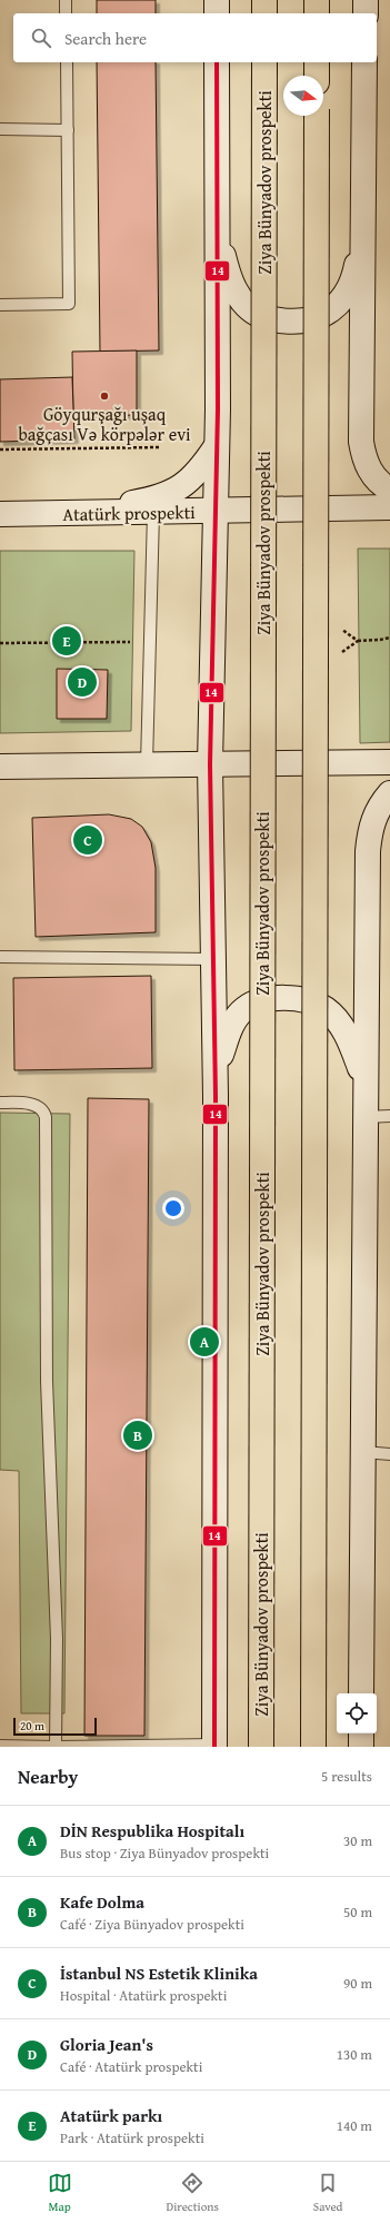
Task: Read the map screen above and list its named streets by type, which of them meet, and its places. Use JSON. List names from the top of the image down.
{
  "streets": {
    "main road": ["Ziya Bünyadov prospekti", "Atatürk prospekti"]
  },
  "places": ["Göyqurşağı uşaq bağçası Və körpələr evi"],
  "lines": ["transit line 14"],
  "scale_bar": "20 m",
  "north": "right",
  "page": {
    "search": "Search here",
    "pins": [
      "E",
      "D",
      "C",
      "A",
      "B"
    ],
    "scale": "20 m",
    "heading": ["Nearby", "5 results"],
    "list": [
      {
        "mark": "A",
        "name": "DİN Respublika Hospitalı",
        "note": "Bus stop · Ziya Bünyadov prospekti",
        "value": "30 m"
      },
      {
        "mark": "B",
        "name": "Kafe Dolma",
        "note": "Café · Ziya Bünyadov prospekti",
        "value": "50 m"
      },
      {
        "mark": "C",
        "name": "İstanbul NS Estetik Klinika",
        "note": "Hospital · Atatürk prospekti",
        "value": "90 m"
      },
      {
        "mark": "D",
        "name": "Gloria Jean's",
        "note": "Café · Atatürk prospekti",
        "value": "130 m"
      },
      {
        "mark": "E",
        "name": "Atatürk parkı",
        "note": "Park · Atatürk prospekti",
        "value": "140 m"
      }
    ],
    "nav": ["Map", "Directions", "Saved"]
  }
}
